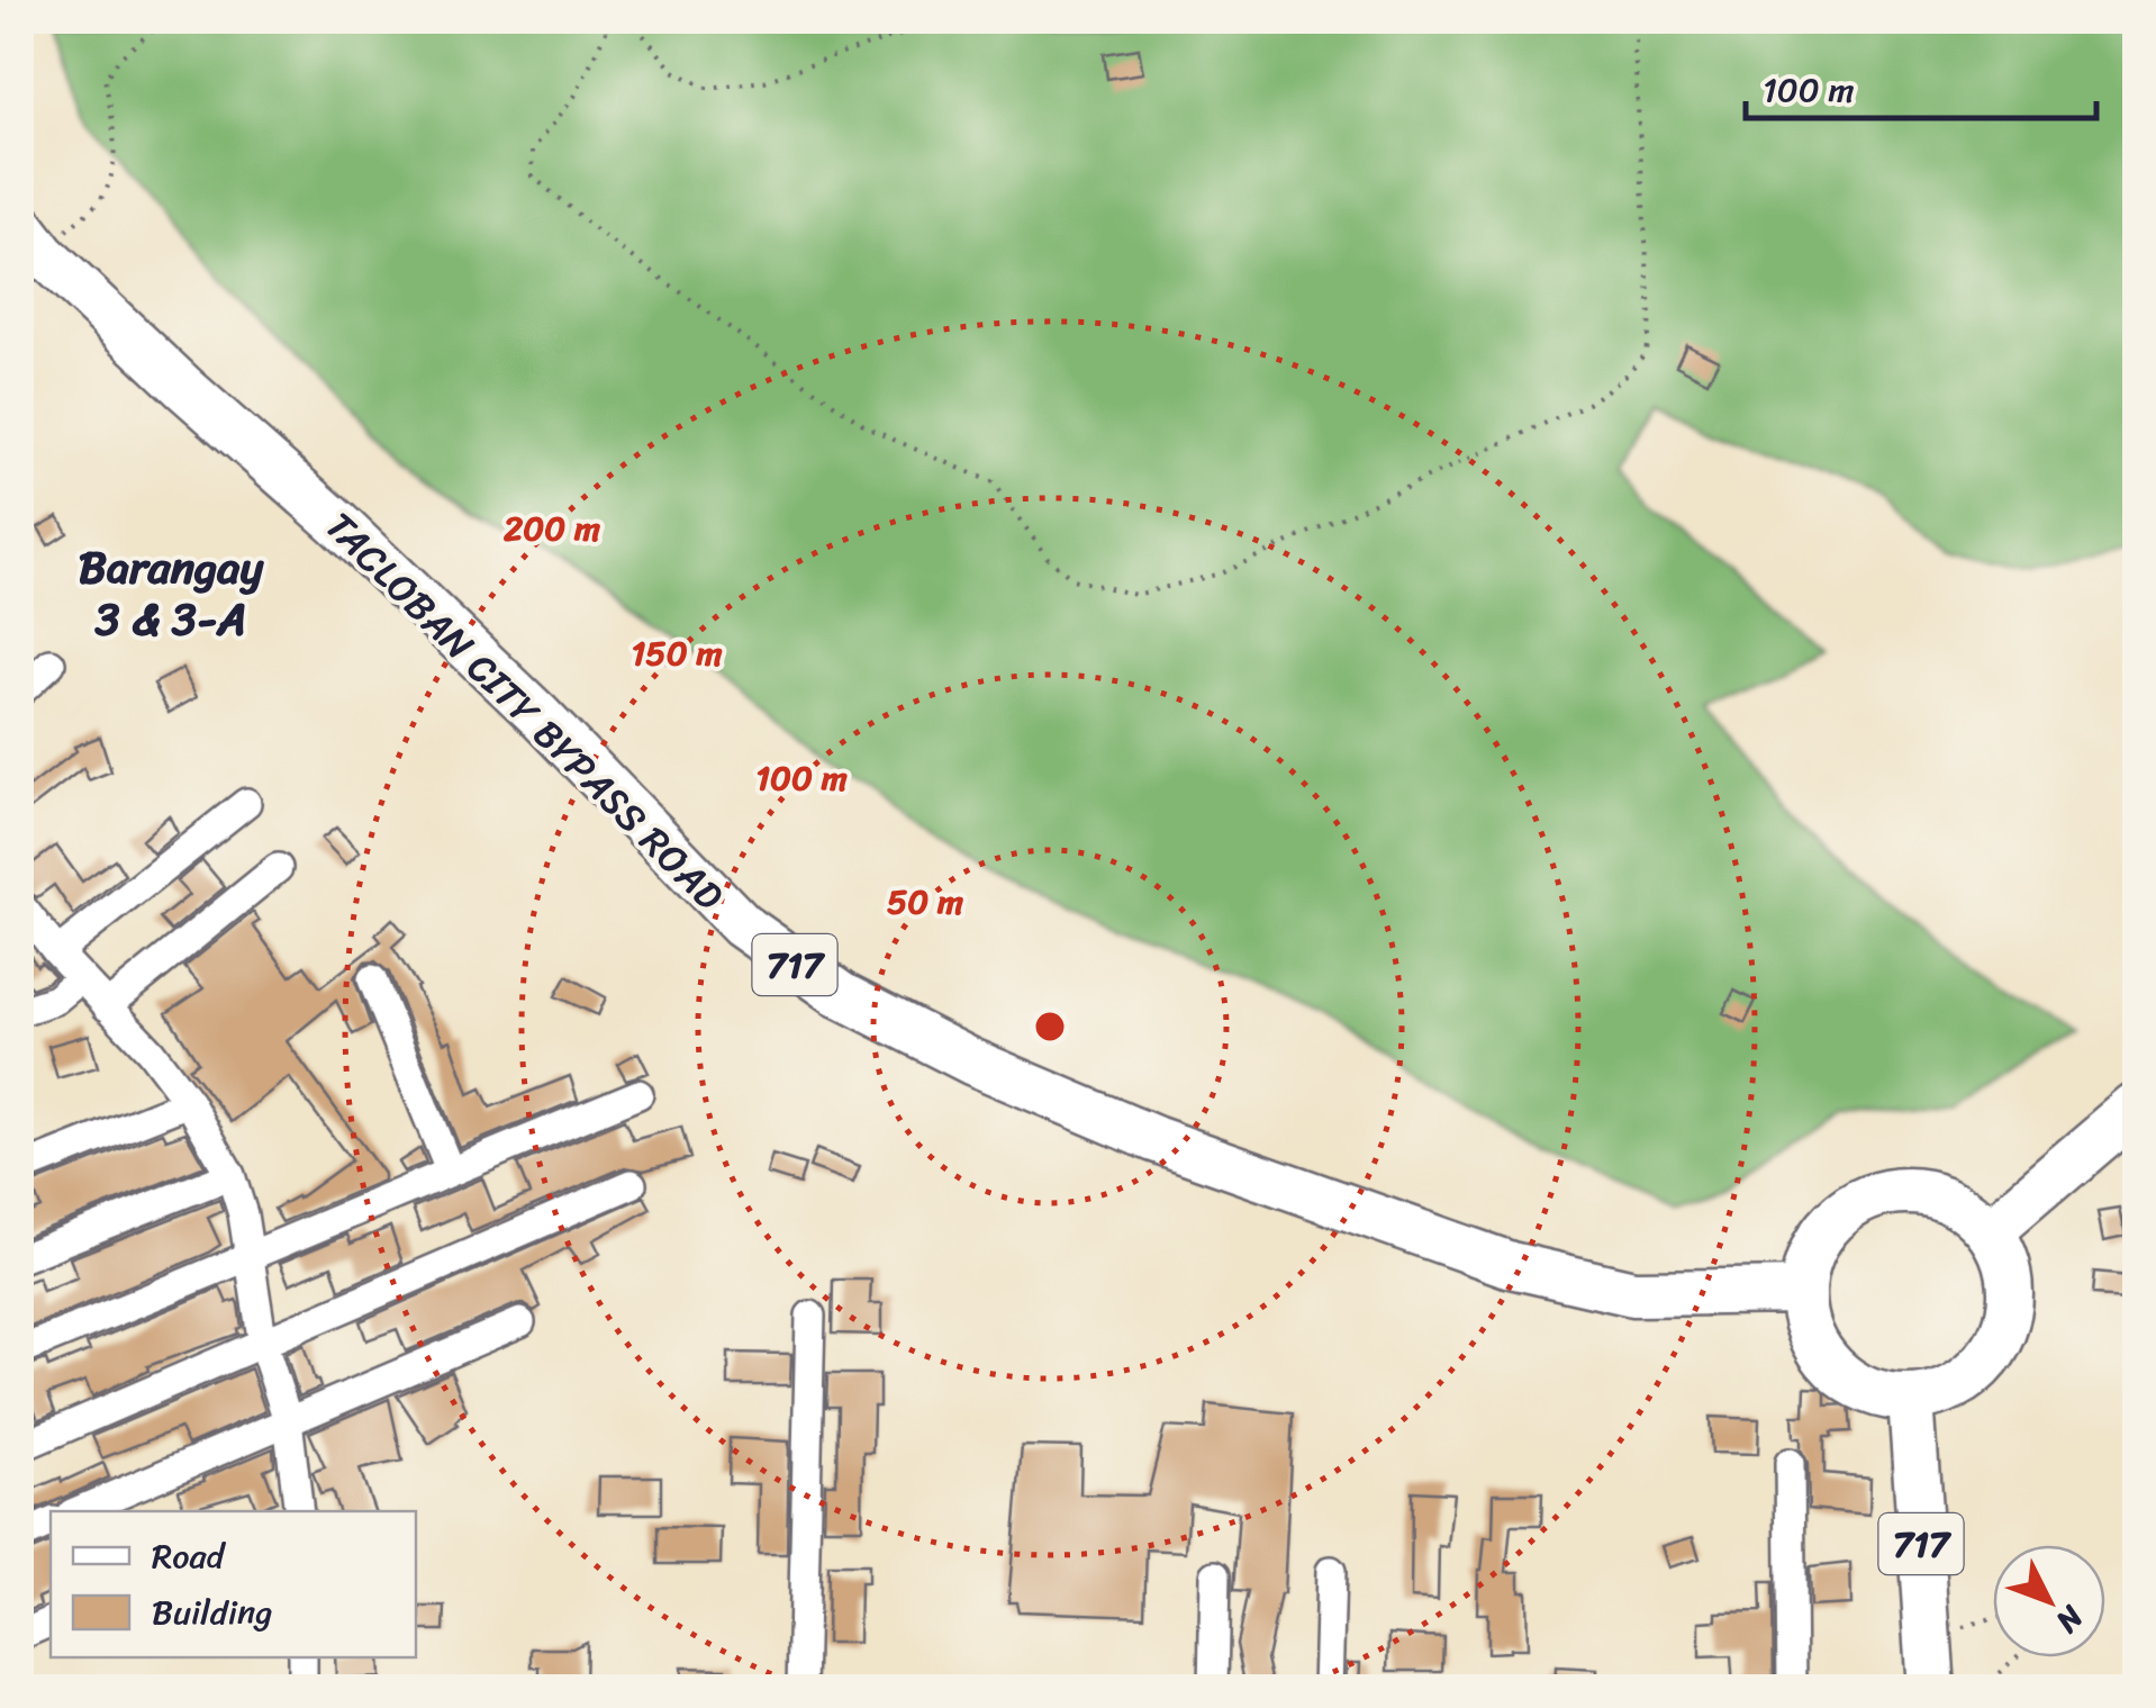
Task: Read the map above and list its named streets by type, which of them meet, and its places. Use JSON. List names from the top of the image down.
{
  "streets": {
    "highway": ["TACLOBAN CITY BYPASS ROAD", "717"]
  },
  "crossings": [
    ["TACLOBAN CITY BYPASS ROAD", "717"]
  ],
  "districts": ["Barangay 3 & 3-A"],
  "legend": ["Road", "Building"],
  "scale_bar": "100 m",
  "north": "bottom right",
  "rings": [
    "200 m",
    "150 m",
    "100 m",
    "50 m"
  ]
}
